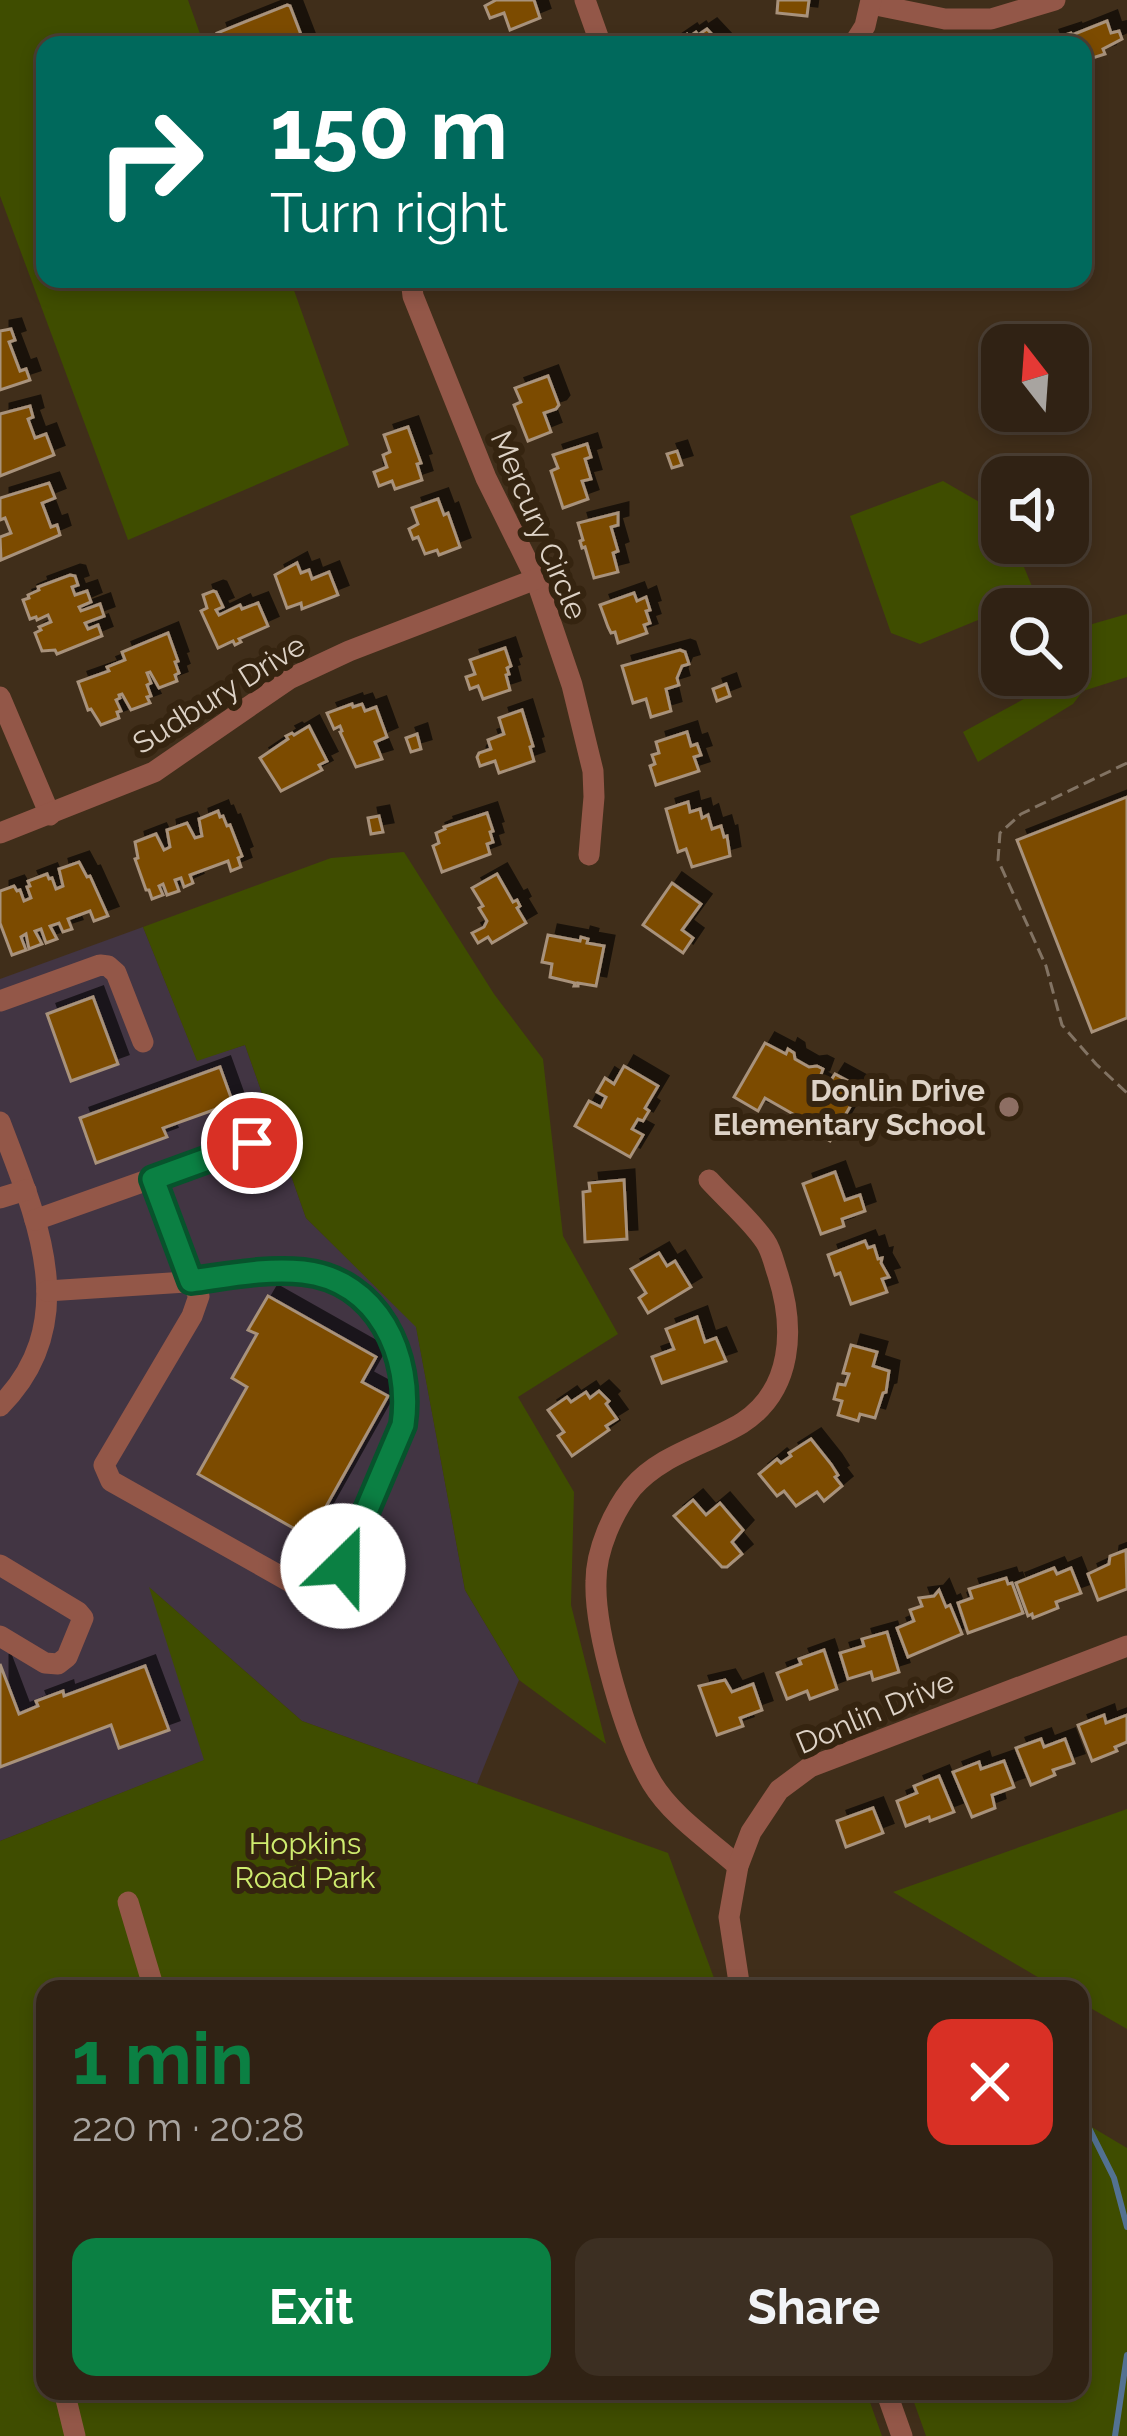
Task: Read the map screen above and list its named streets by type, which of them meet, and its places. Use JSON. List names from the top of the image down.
{
  "streets": {
    "street": ["Mercury Circle", "Sudbury Drive", "Donlin Drive"]
  },
  "crossings": [
    ["Mercury Circle", "Sudbury Drive"]
  ],
  "parks": ["Hopkins Road Park"],
  "places": ["Donlin Drive Elementary School"],
  "north": "top",
  "page": {
    "turn": ["150 m", "Turn right"],
    "heading": ["1 min", "220 m · 20:28"],
    "buttons": ["Exit", "Share"]
  }
}
